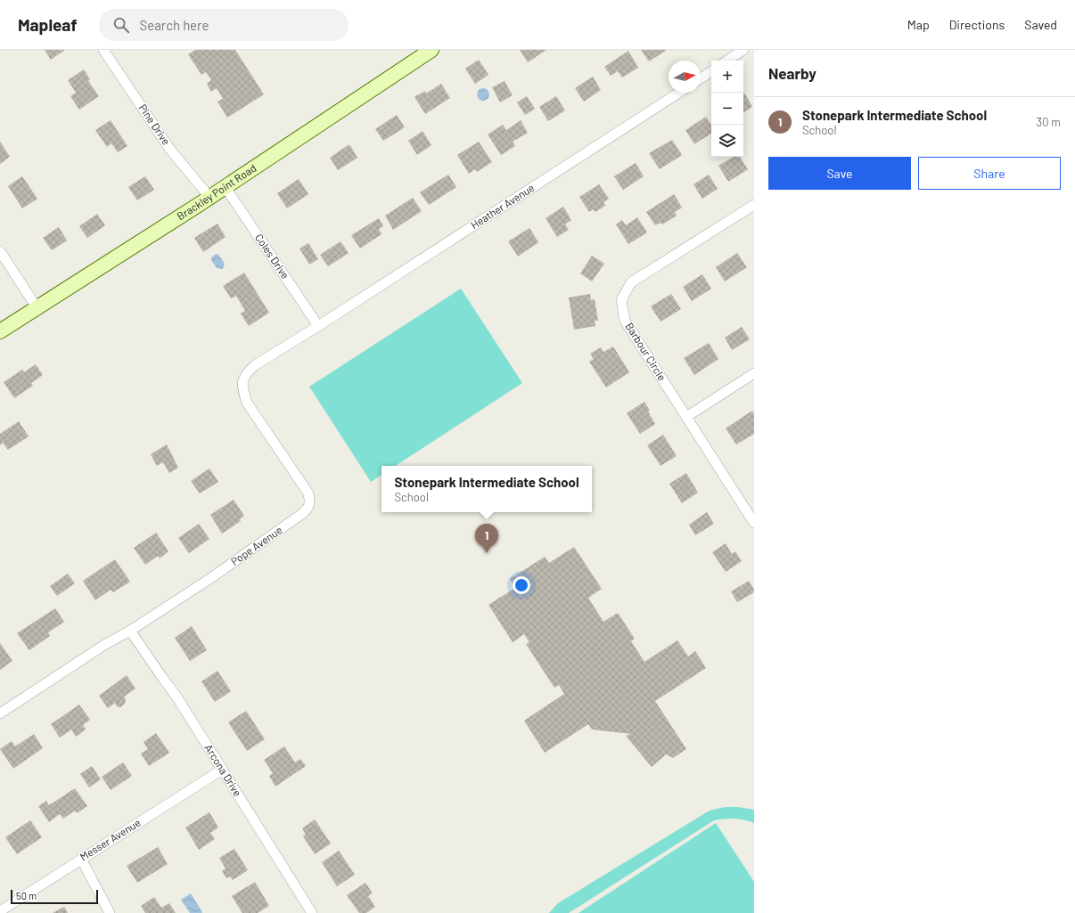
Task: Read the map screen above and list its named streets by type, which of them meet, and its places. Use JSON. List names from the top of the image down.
{
  "streets": {
    "main road": ["Brackley Point Road"],
    "street": [
      "Pine Drive",
      "Heather Avenue",
      "Coles Drive",
      "Barbour Circle",
      "Pope Avenue",
      "Arcona Drive",
      "Messer Avenue"
    ]
  },
  "crossings": [
    ["Pine Drive", "Brackley Point Road"],
    ["Brackley Point Road", "Coles Drive"],
    ["Heather Avenue", "Coles Drive"],
    ["Heather Avenue", "Pope Avenue"],
    ["Coles Drive", "Pope Avenue"],
    ["Pope Avenue", "Arcona Drive"],
    ["Arcona Drive", "Messer Avenue"]
  ],
  "scale_bar": "50 m",
  "north": "right",
  "page": {
    "header": "Mapleaf",
    "search": "Search here",
    "nav": ["Map", "Directions", "Saved"],
    "heading": "Nearby",
    "map_buttons": ["+", "−"],
    "list": [
      {
        "mark": "1",
        "name": "Stonepark Intermediate School",
        "note": "School",
        "value": "30 m"
      }
    ],
    "buttons": ["Save", "Share"],
    "popup": ["Stonepark Intermediate School", "School"],
    "pins": "1",
    "scale": "50 m"
  }
}
